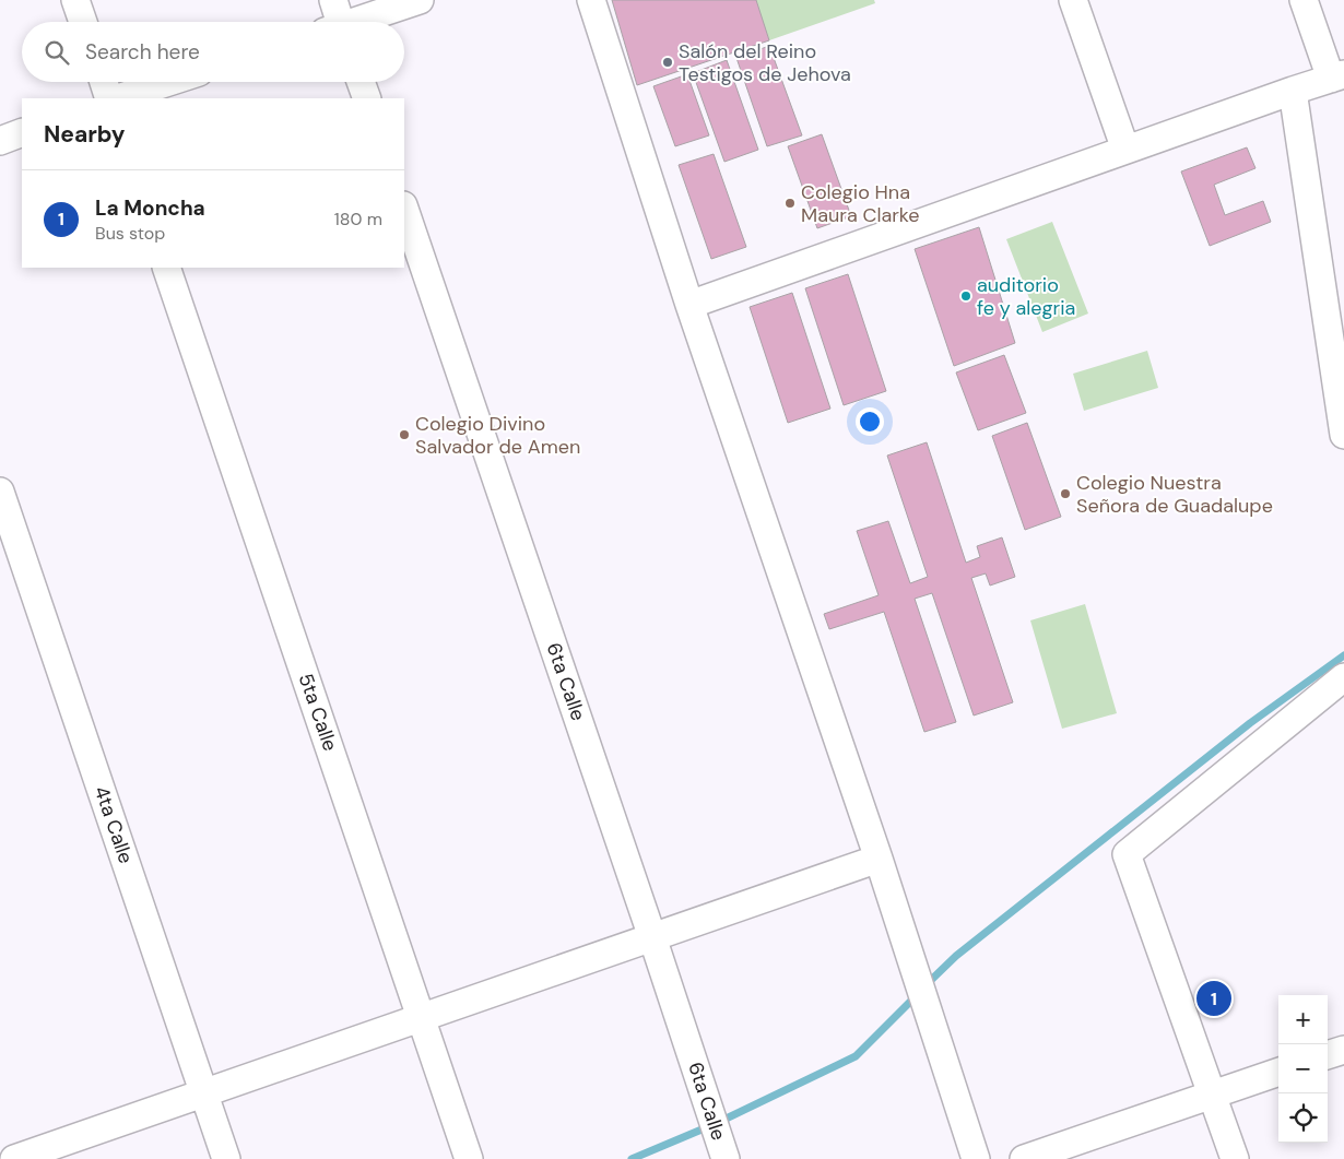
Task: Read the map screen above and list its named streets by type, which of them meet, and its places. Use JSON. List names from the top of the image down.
{
  "streets": {
    "street": ["6ta Calle", "5ta Calle", "4ta Calle"]
  },
  "places": [
    "Salón del Reino Testigos de Jehova",
    "Colegio Hna Maura Clarke",
    "auditorio fe y alegria",
    "Colegio Divino Salvador de Amen",
    "Colegio Nuestra Señora de Guadalupe"
  ],
  "page": {
    "search": "Search here",
    "heading": "Nearby",
    "list": [
      {
        "mark": "1",
        "name": "La Moncha",
        "note": "Bus stop",
        "value": "180 m"
      }
    ],
    "pins": "1",
    "map_buttons": ["+", "−"]
  }
}
